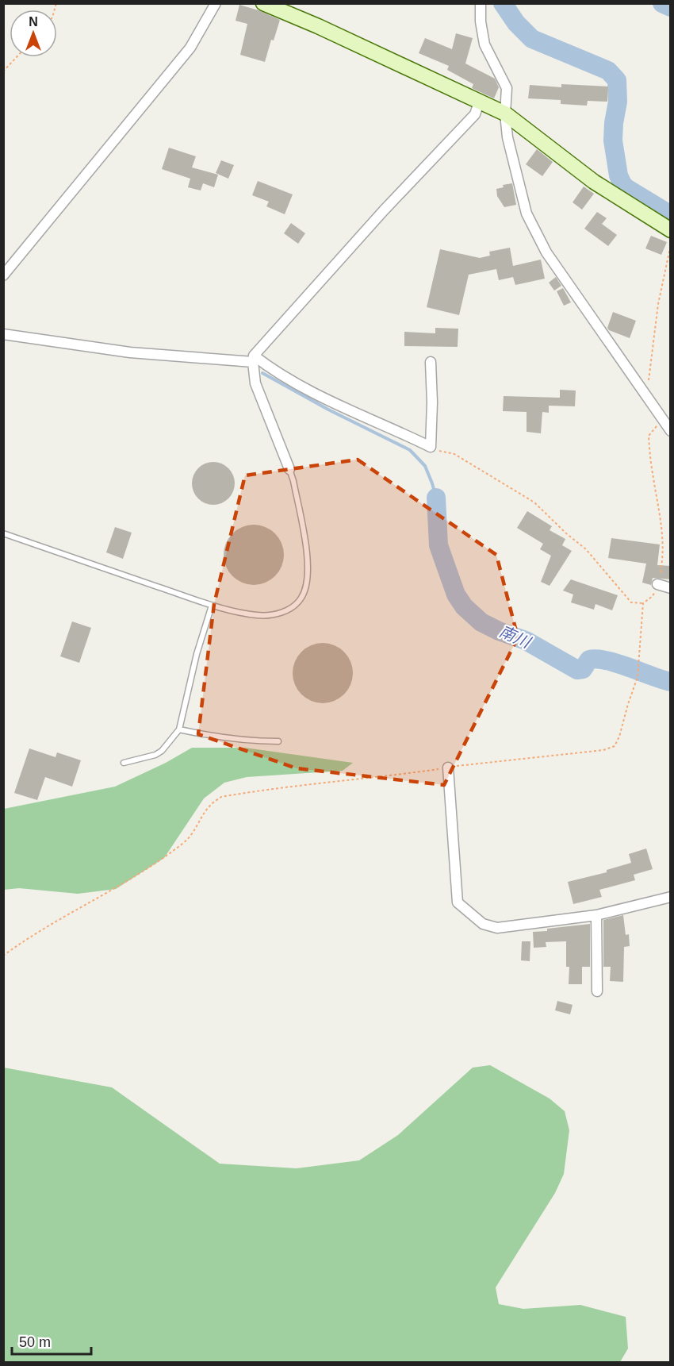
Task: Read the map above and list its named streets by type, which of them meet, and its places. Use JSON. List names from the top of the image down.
{
  "water": ["南川"],
  "scale_bar": "50 m",
  "north": "top"
}
